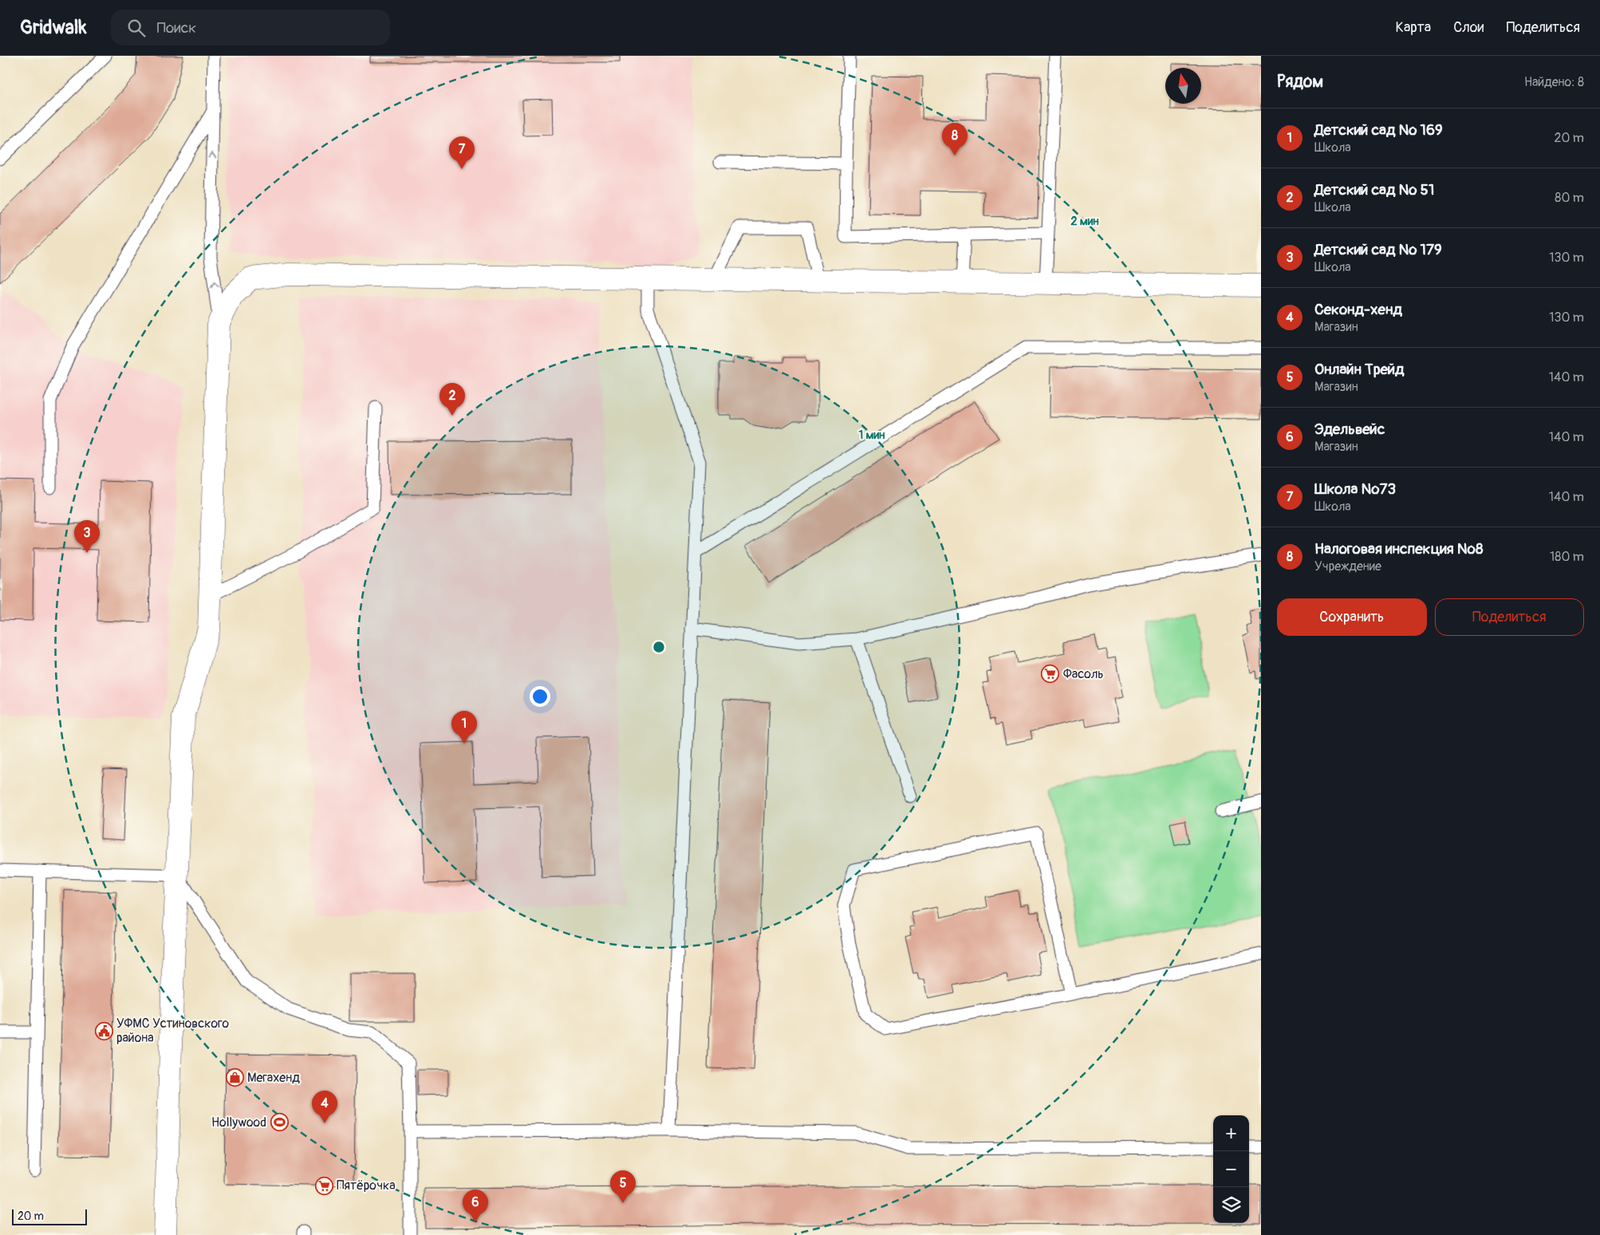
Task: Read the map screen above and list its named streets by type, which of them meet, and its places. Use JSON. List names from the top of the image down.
{
  "places": {
    "supermarket": ["Фасоль", "Пятёрочка"],
    "public building": ["УФМС Устиновского района"],
    "shop": ["Мегахенд"],
    "sports": ["Hollywood"]
  },
  "scale_bar": "20 m",
  "north": "top",
  "page": {
    "header": "Gridwalk",
    "search": "Поиск",
    "nav": ["Карта", "Слои", "Поделиться"],
    "heading": ["Рядом", "Найдено: 8"],
    "list": [
      {
        "mark": "1",
        "name": "Детский сад № 169",
        "note": "Школа",
        "value": "20 m"
      },
      {
        "mark": "2",
        "name": "Детский сад № 51",
        "note": "Школа",
        "value": "80 m"
      },
      {
        "mark": "3",
        "name": "Детский сад № 179",
        "note": "Школа",
        "value": "130 m"
      },
      {
        "mark": "4",
        "name": "Секонд-хенд",
        "note": "Магазин",
        "value": "130 m"
      },
      {
        "mark": "5",
        "name": "Онлайн Трейд",
        "note": "Магазин",
        "value": "140 m"
      },
      {
        "mark": "6",
        "name": "Эдельвейс",
        "note": "Магазин",
        "value": "140 m"
      },
      {
        "mark": "7",
        "name": "Школа №73",
        "note": "Школа",
        "value": "140 m"
      },
      {
        "mark": "8",
        "name": "Налоговая инспекция №8",
        "note": "Учреждение",
        "value": "180 m"
      }
    ],
    "pins": [
      "8",
      "7",
      "2",
      "3",
      "1",
      "4",
      "5",
      "6"
    ],
    "buttons": ["Сохранить", "Поделиться"],
    "map_buttons": ["+", "−"],
    "scale": "20 m"
  },
  "rings": ["2 мин", "1 мин"]
}
